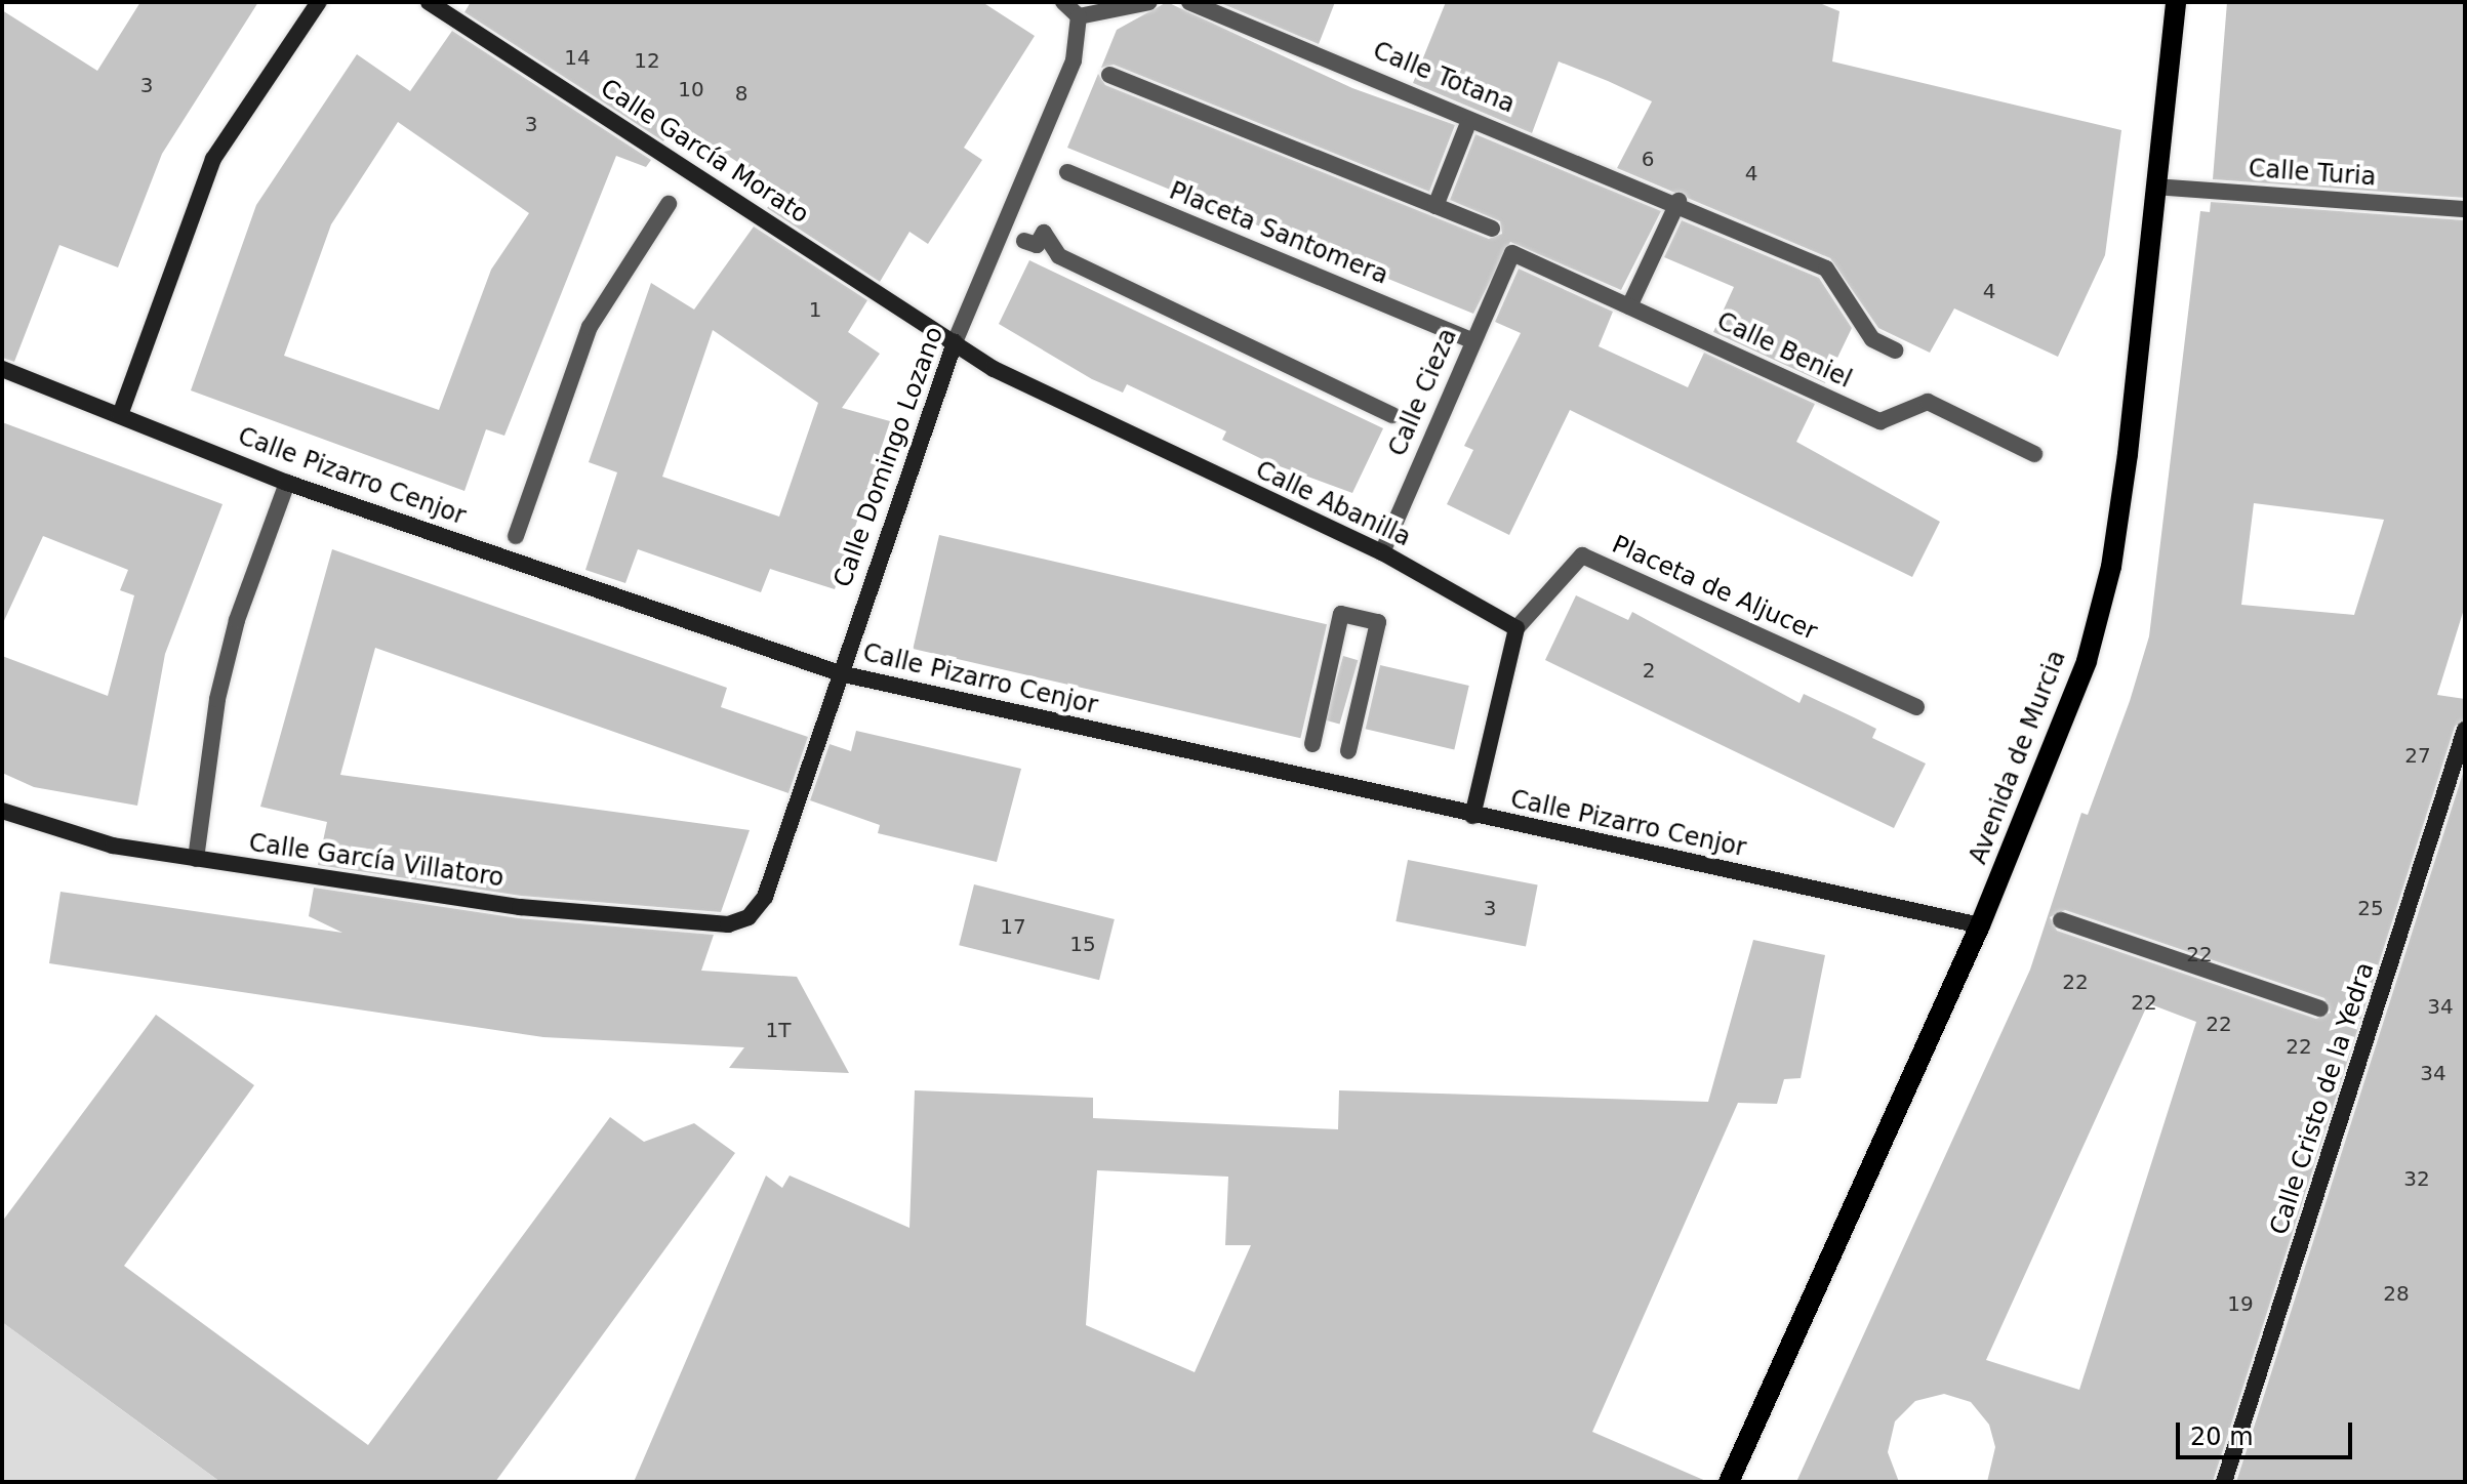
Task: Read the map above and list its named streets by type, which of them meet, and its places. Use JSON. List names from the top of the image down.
{
  "streets": {
    "main road": ["Avenida de Murcia"],
    "street": [
      "Calle Totana",
      "Calle García Morato",
      "Calle Turia",
      "Placeta Santomera",
      "Calle Beniel",
      "Calle Cieza",
      "Calle Domingo Lozano",
      "Calle Pizarro Cenjor",
      "Calle Abanilla",
      "Placeta de Aljucer",
      "Calle García Villatoro",
      "Calle Cristo de la Yedra"
    ]
  },
  "crossings": [
    ["Calle García Morato", "Calle Domingo Lozano"],
    ["Calle García Morato", "Calle Abanilla"],
    ["Calle Turia", "Avenida de Murcia"],
    ["Placeta Santomera", "Calle Cieza"],
    ["Calle Beniel", "Calle Cieza"],
    ["Calle Cieza", "Calle Abanilla"],
    ["Calle Domingo Lozano", "Calle Pizarro Cenjor"],
    ["Calle Domingo Lozano", "Calle Abanilla"],
    ["Calle Domingo Lozano", "Calle García Villatoro"],
    ["Calle Pizarro Cenjor", "Avenida de Murcia"],
    ["Calle Abanilla", "Placeta de Aljucer"]
  ],
  "house_numbers": [
    "14",
    "12",
    "3",
    "10",
    "8",
    "3",
    "6",
    "4",
    "4",
    "1",
    "2",
    "27",
    "3",
    "25",
    "17",
    "15",
    "22",
    "22",
    "22",
    "34",
    "22",
    "1T",
    "22",
    "34",
    "32",
    "28",
    "19"
  ],
  "scale_bar": "20 m"
}
